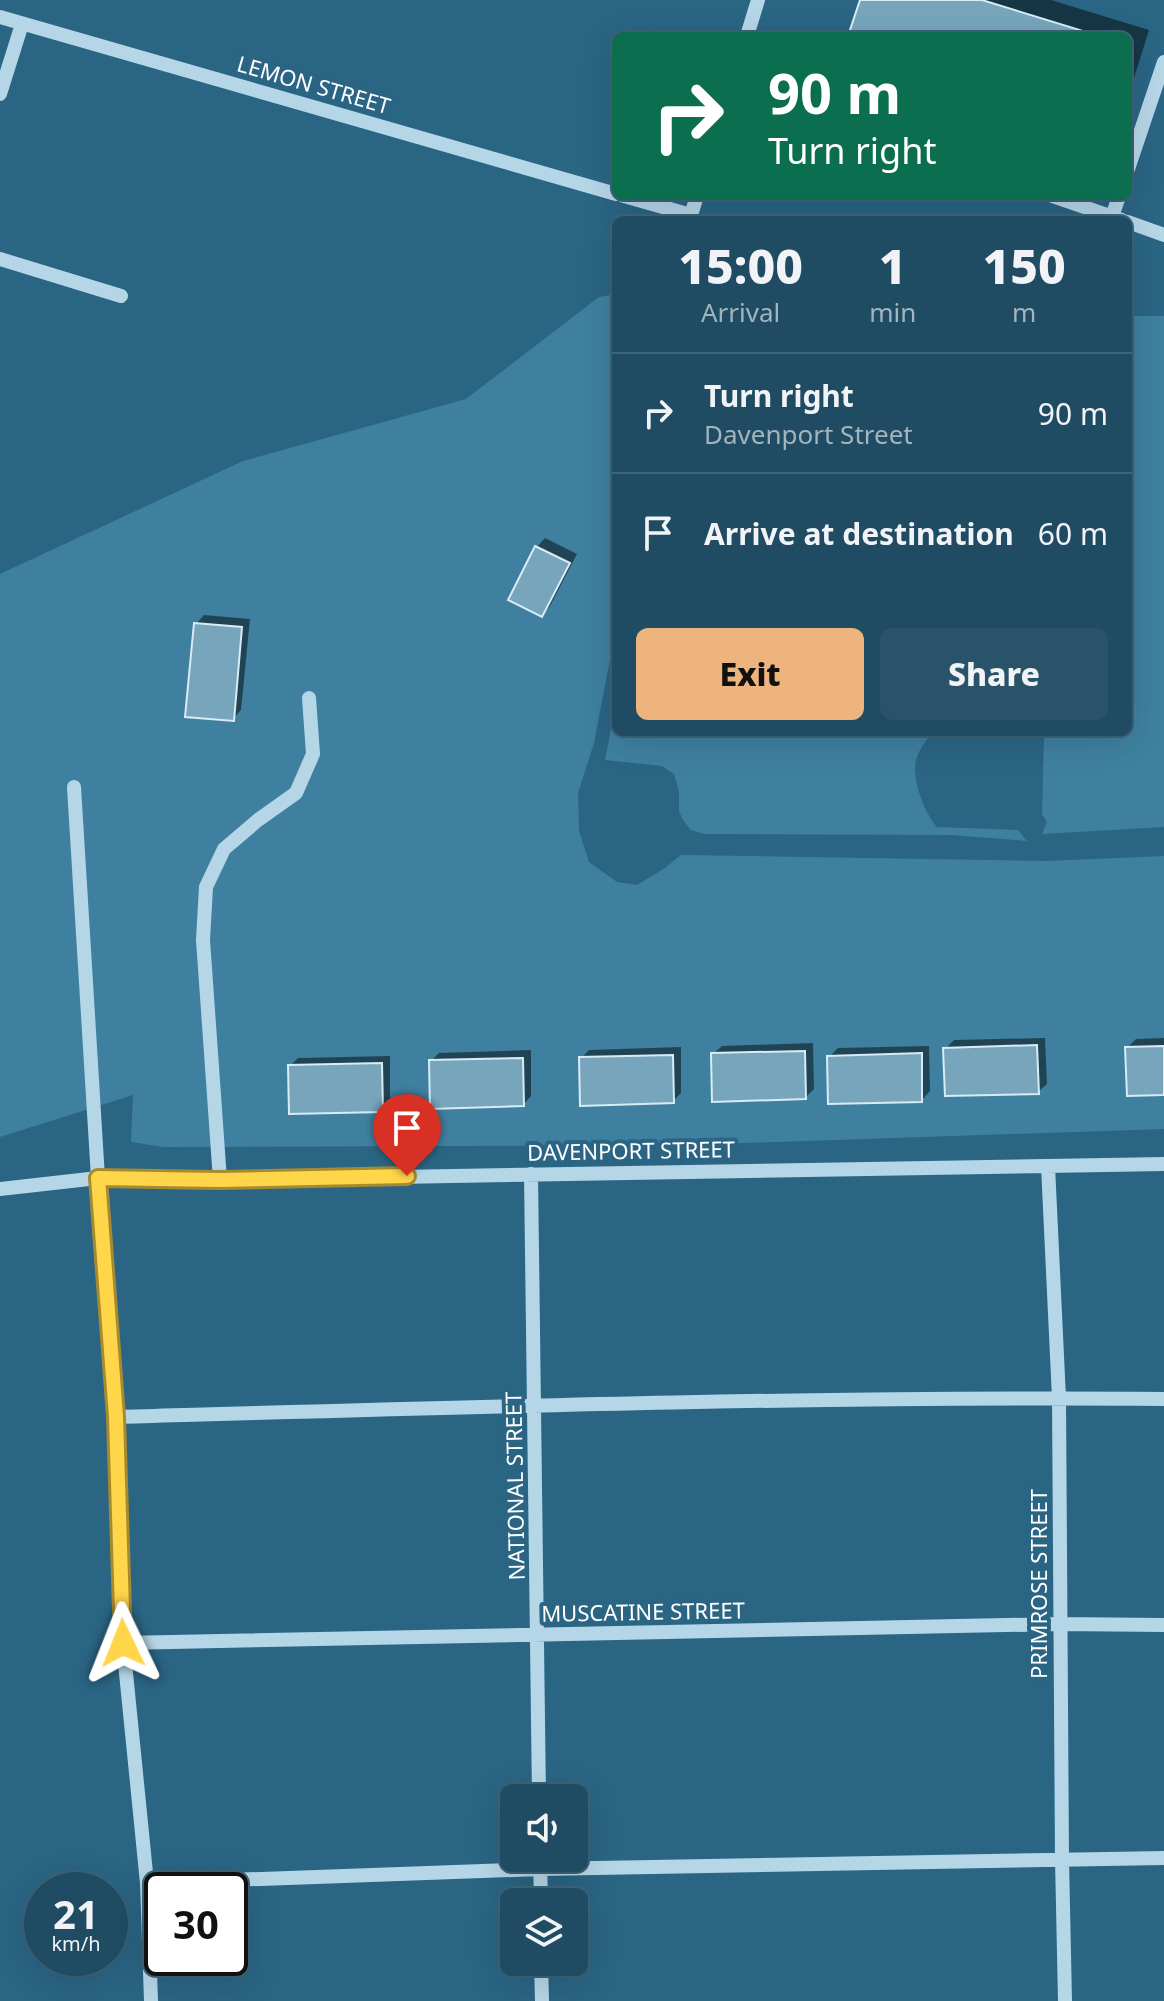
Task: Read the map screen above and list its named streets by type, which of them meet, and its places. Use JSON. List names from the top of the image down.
{
  "streets": {
    "street": [
      "LEMON STREET",
      "DAVENPORT STREET",
      "NATIONAL STREET",
      "PRIMROSE STREET",
      "MUSCATINE STREET"
    ]
  },
  "crossings": [
    ["DAVENPORT STREET", "NATIONAL STREET"],
    ["DAVENPORT STREET", "PRIMROSE STREET"],
    ["NATIONAL STREET", "MUSCATINE STREET"],
    ["PRIMROSE STREET", "MUSCATINE STREET"]
  ],
  "page": {
    "turn": ["90 m", "Turn right"],
    "eta": [
      "15:00",
      "Arrival",
      "1",
      "min",
      "150",
      "m"
    ],
    "list": [
      {
        "name": "Turn right",
        "note": "Davenport Street",
        "value": "90 m"
      },
      {
        "name": "Arrive at destination",
        "value": "60 m"
      }
    ],
    "buttons": ["Exit", "Share"],
    "speed": "21 km/h",
    "limit": "30"
  }
}
